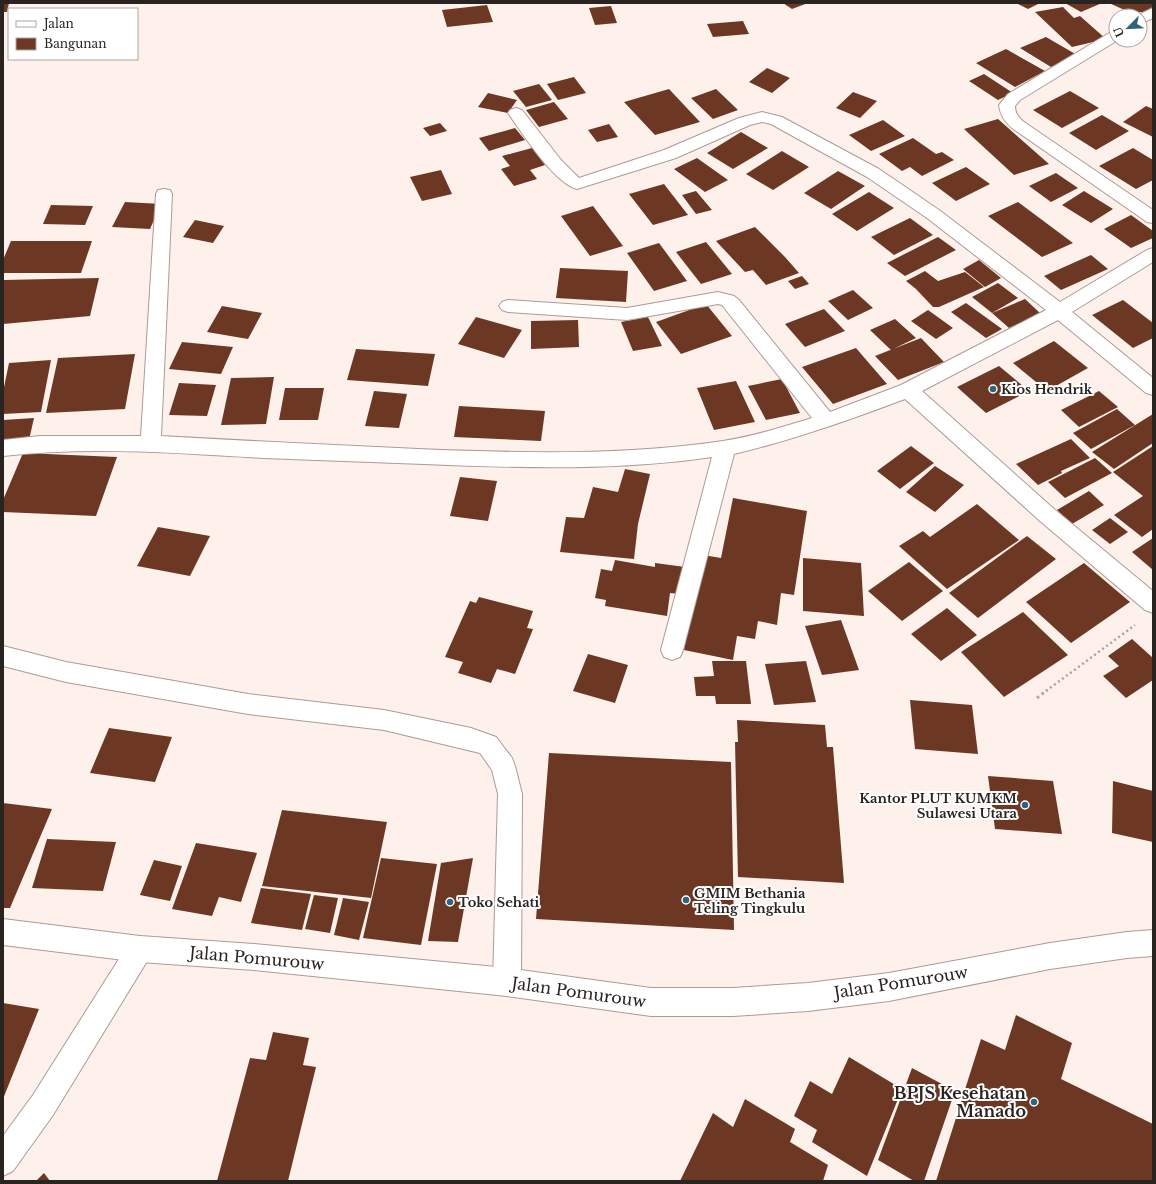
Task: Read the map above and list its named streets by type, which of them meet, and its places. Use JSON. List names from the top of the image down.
{
  "streets": {
    "street": ["Jalan Pomurouw"]
  },
  "places": [
    "Kios Hendrik",
    "Kantor PLUT KUMKM Sulawesi Utara",
    "GMIM Bethania Teling Tingkulu",
    "Toko Sehati",
    "BPJS Kesehatan Manado"
  ],
  "legend": ["Jalan", "Bangunan"],
  "north": "bottom left"
}
